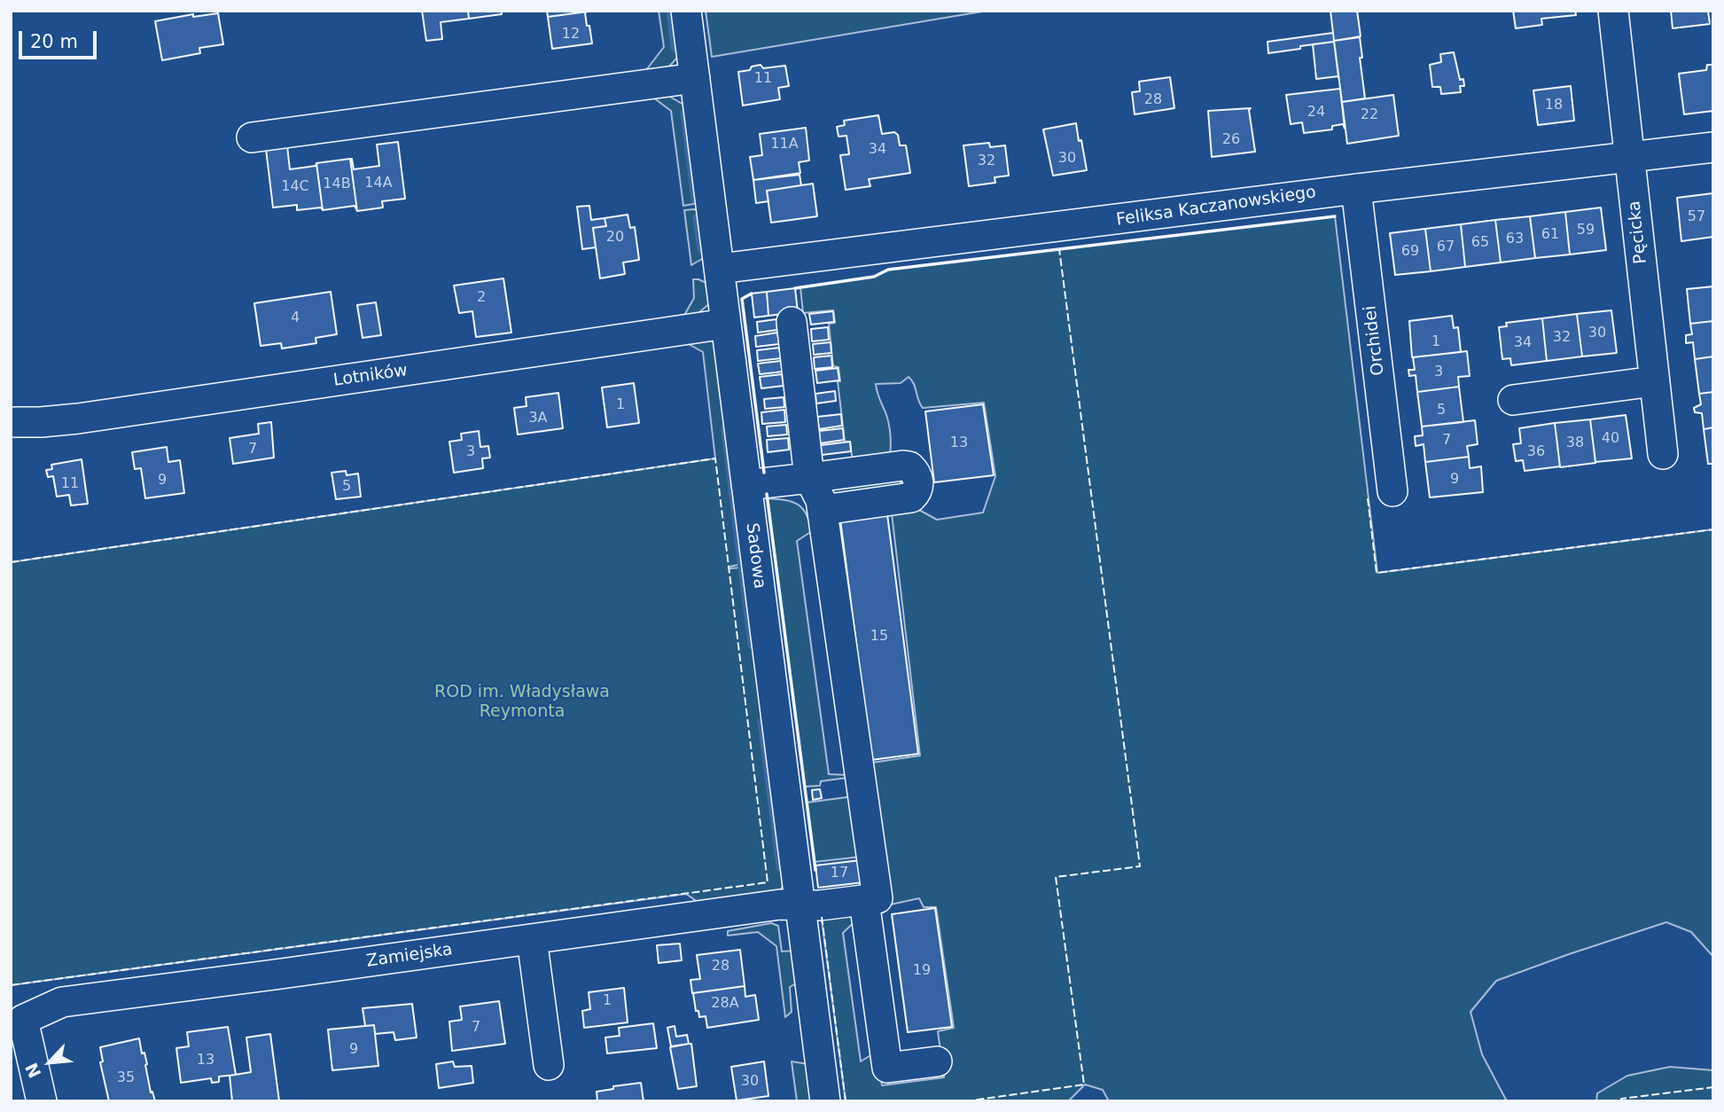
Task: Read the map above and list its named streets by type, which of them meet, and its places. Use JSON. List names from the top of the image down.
{
  "streets": {
    "street": [
      "Feliksa Kaczanowskiego",
      "Pęcicka",
      "Orchidei",
      "Lotników",
      "Sadowa",
      "Zamiejska"
    ]
  },
  "crossings": [
    ["Feliksa Kaczanowskiego", "Pęcicka"],
    ["Feliksa Kaczanowskiego", "Orchidei"],
    ["Feliksa Kaczanowskiego", "Sadowa"],
    ["Lotników", "Sadowa"],
    ["Sadowa", "Zamiejska"]
  ],
  "parks": ["ROD im. Władysława Reymonta"],
  "house_numbers": [
    "12",
    "11",
    "28",
    "18",
    "24",
    "22",
    "26",
    "11A",
    "34",
    "30",
    "32",
    "14A",
    "14B",
    "14C",
    "57",
    "59",
    "61",
    "20",
    "63",
    "65",
    "67",
    "69",
    "2",
    "4",
    "30",
    "32",
    "1",
    "34",
    "3",
    "1",
    "5",
    "3A",
    "40",
    "7",
    "13",
    "38",
    "7",
    "3",
    "36",
    "9",
    "9",
    "11",
    "5",
    "15",
    "17",
    "28",
    "19",
    "1",
    "28A",
    "7",
    "9",
    "13",
    "35",
    "30"
  ],
  "scale_bar": "20 m",
  "north": "bottom left"
}
